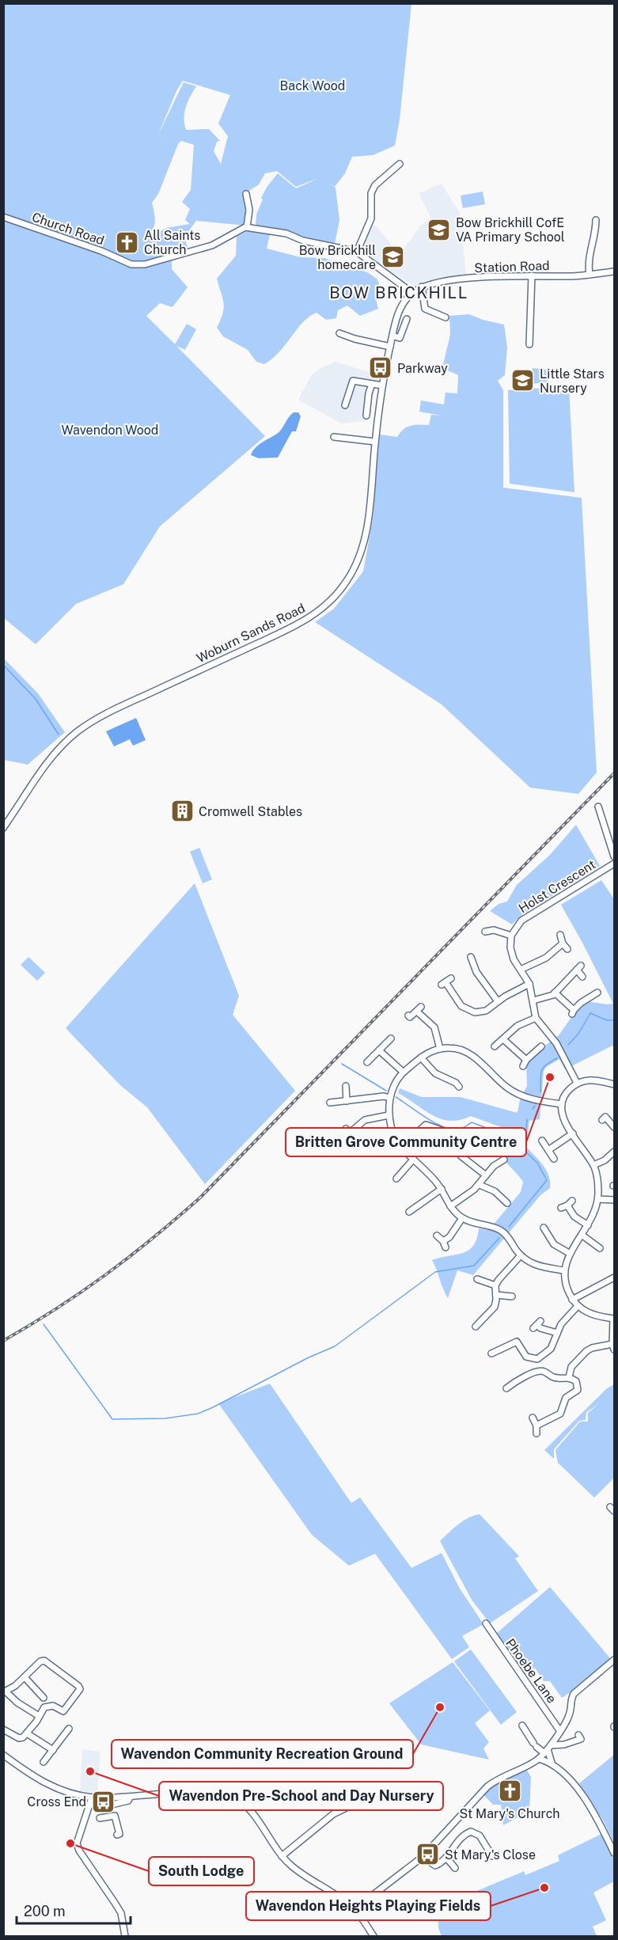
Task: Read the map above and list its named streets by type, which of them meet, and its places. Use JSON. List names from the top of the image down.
{
  "streets": {
    "street": [
      "Church Road",
      "Station Road",
      "Woburn Sands Road",
      "Holst Crescent",
      "Phoebe Lane"
    ]
  },
  "crossings": [
    ["Station Road", "Woburn Sands Road"]
  ],
  "districts": ["BOW BRICKHILL"],
  "parks": ["Back Wood", "Wavendon Wood"],
  "places": {
    "school or university": ["Bow Brickhill CofE VA Primary School", "Bow Brickhill homecare", "Little Stars Nursery"],
    "church": ["All Saints Church", "St Mary's Church"],
    "bus stop": ["Parkway", "Cross End", "St Mary's Close"],
    "building": ["Cromwell Stables"],
    "other": [
      "Britten Grove Community Centre",
      "Wavendon Community Recreation Ground",
      "Wavendon Pre-School and Day Nursery",
      "South Lodge",
      "Wavendon Heights Playing Fields"
    ]
  },
  "scale_bar": "200 m"
}
